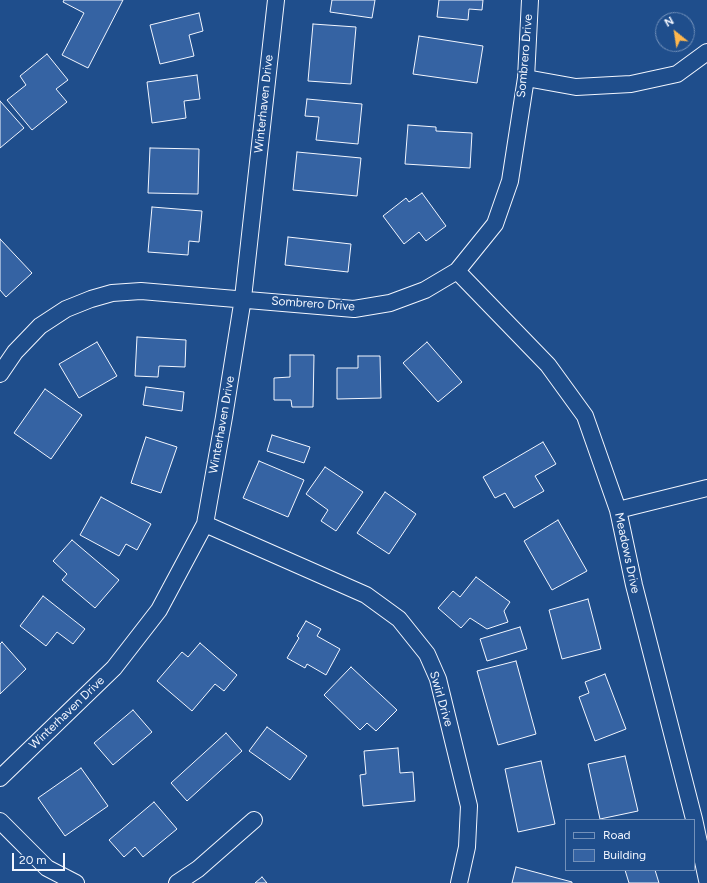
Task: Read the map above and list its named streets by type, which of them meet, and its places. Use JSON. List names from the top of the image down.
{
  "streets": {
    "street": [
      "Sombrero Drive",
      "Winterhaven Drive",
      "Meadows Drive",
      "Swirl Drive"
    ]
  },
  "crossings": [
    ["Sombrero Drive", "Winterhaven Drive"],
    ["Sombrero Drive", "Meadows Drive"],
    ["Winterhaven Drive", "Swirl Drive"]
  ],
  "legend": ["Road", "Building"],
  "scale_bar": "20 m",
  "north": "top left"
}
